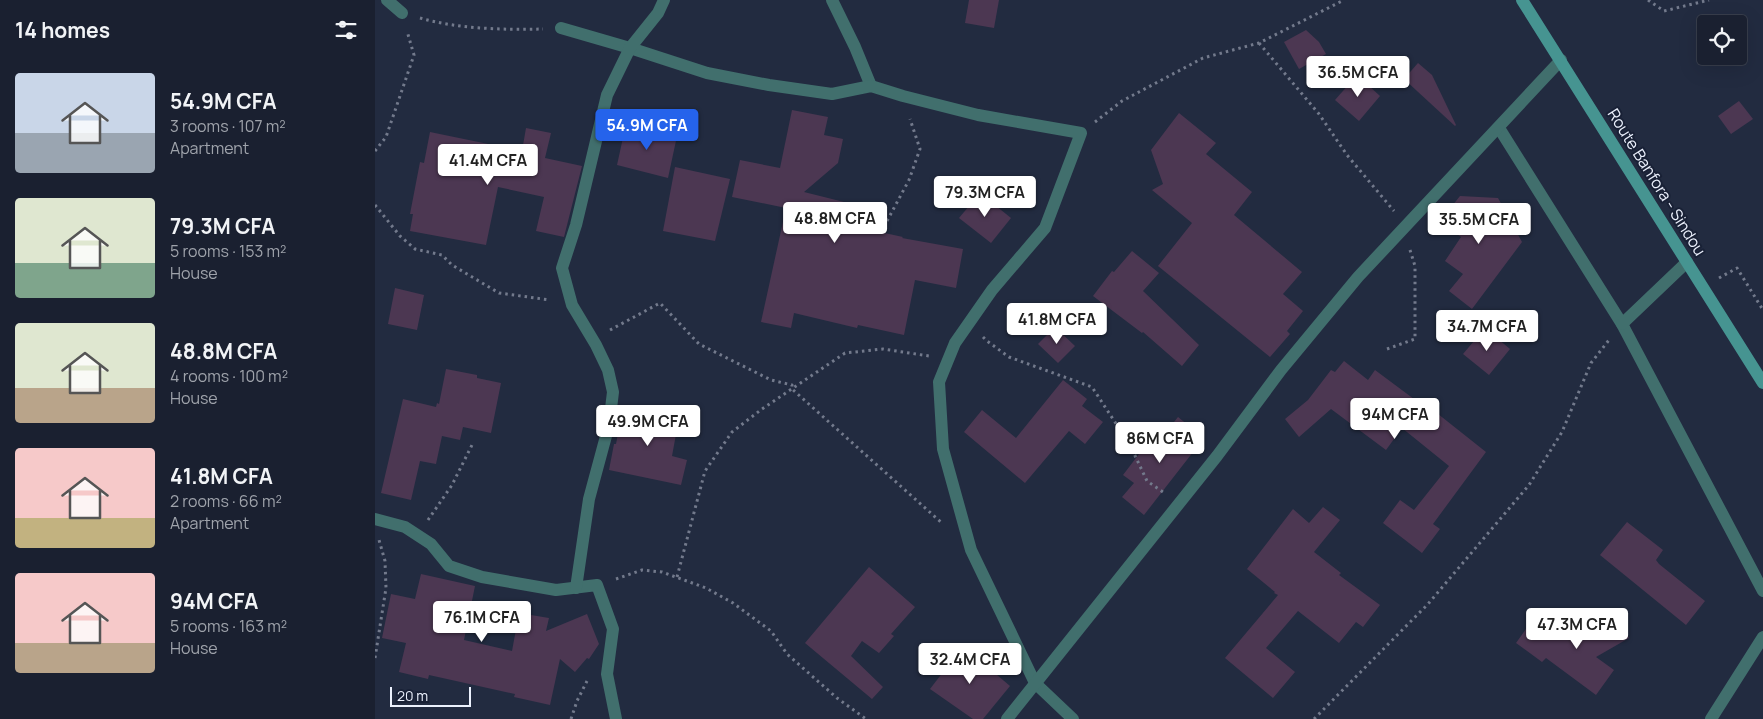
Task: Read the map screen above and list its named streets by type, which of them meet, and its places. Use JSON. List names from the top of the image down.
{
  "streets": {
    "main road": ["Route Banfora - Sindou"]
  },
  "scale_bar": "20 m",
  "page": {
    "heading": "14 homes",
    "price": [
      "36.5M CFA",
      "54.9M CFA",
      "41.4M CFA",
      "79.3M CFA",
      "48.8M CFA",
      "35.5M CFA",
      "41.8M CFA",
      "34.7M CFA",
      "94M CFA",
      "49.9M CFA",
      "86M CFA",
      "76.1M CFA",
      "47.3M CFA",
      "32.4M CFA"
    ],
    "list": [
      {
        "name": "54.9M CFA",
        "note": "3 rooms · 107 m² · Apartment"
      },
      {
        "name": "79.3M CFA",
        "note": "5 rooms · 153 m² · House"
      },
      {
        "name": "48.8M CFA",
        "note": "4 rooms · 100 m² · House"
      },
      {
        "name": "41.8M CFA",
        "note": "2 rooms · 66 m² · Apartment"
      },
      {
        "name": "94M CFA",
        "note": "5 rooms · 163 m² · House"
      }
    ],
    "scale": "20 m"
  }
}
